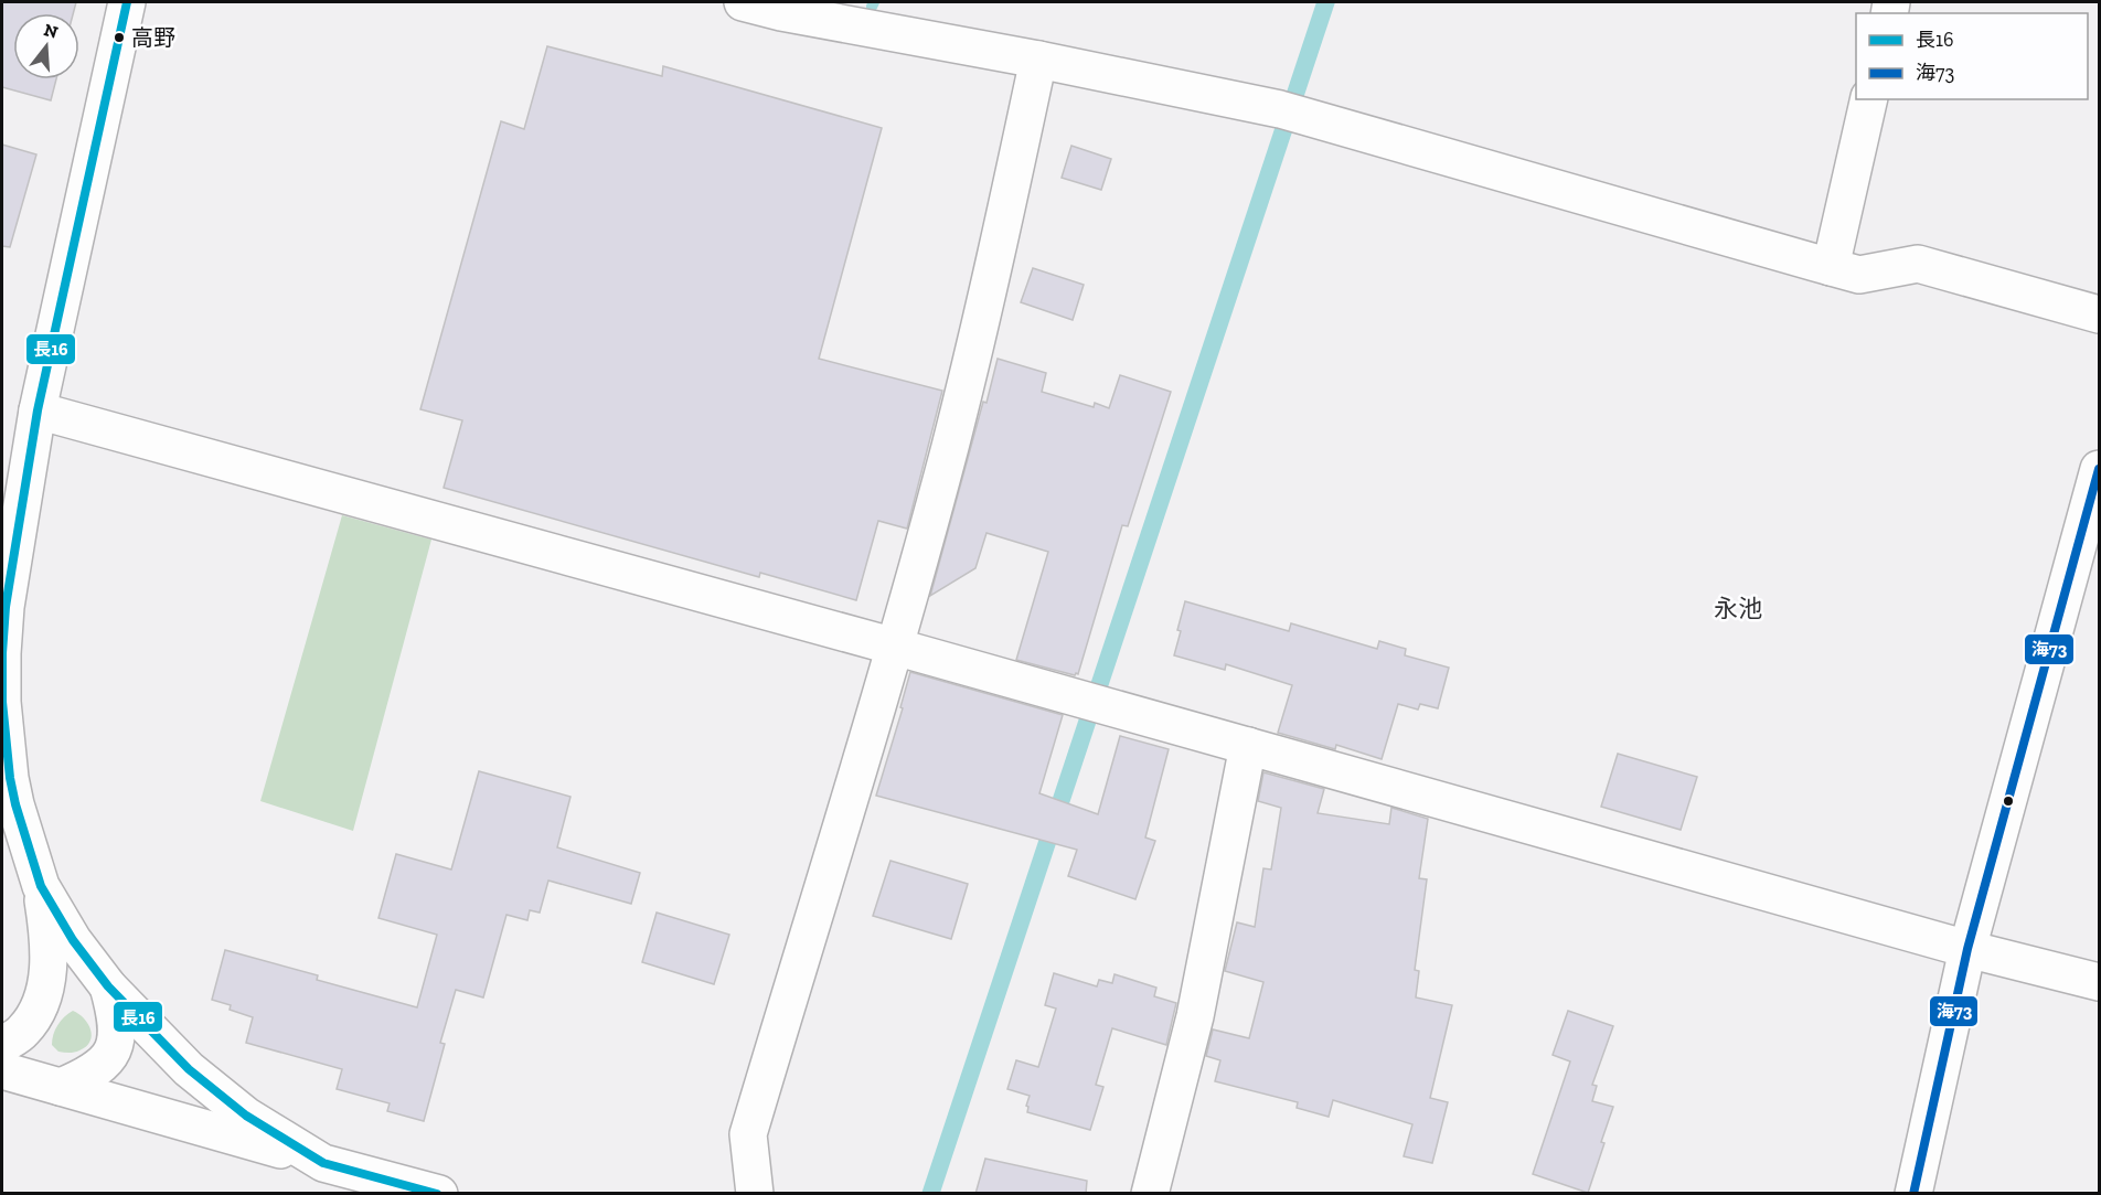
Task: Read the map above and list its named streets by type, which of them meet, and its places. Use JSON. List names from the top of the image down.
{
  "districts": ["永池"],
  "places": ["高野"],
  "lines": ["transit line 長16", "transit line 海73"],
  "legend": ["長16", "海73"],
  "north": "top"
}
